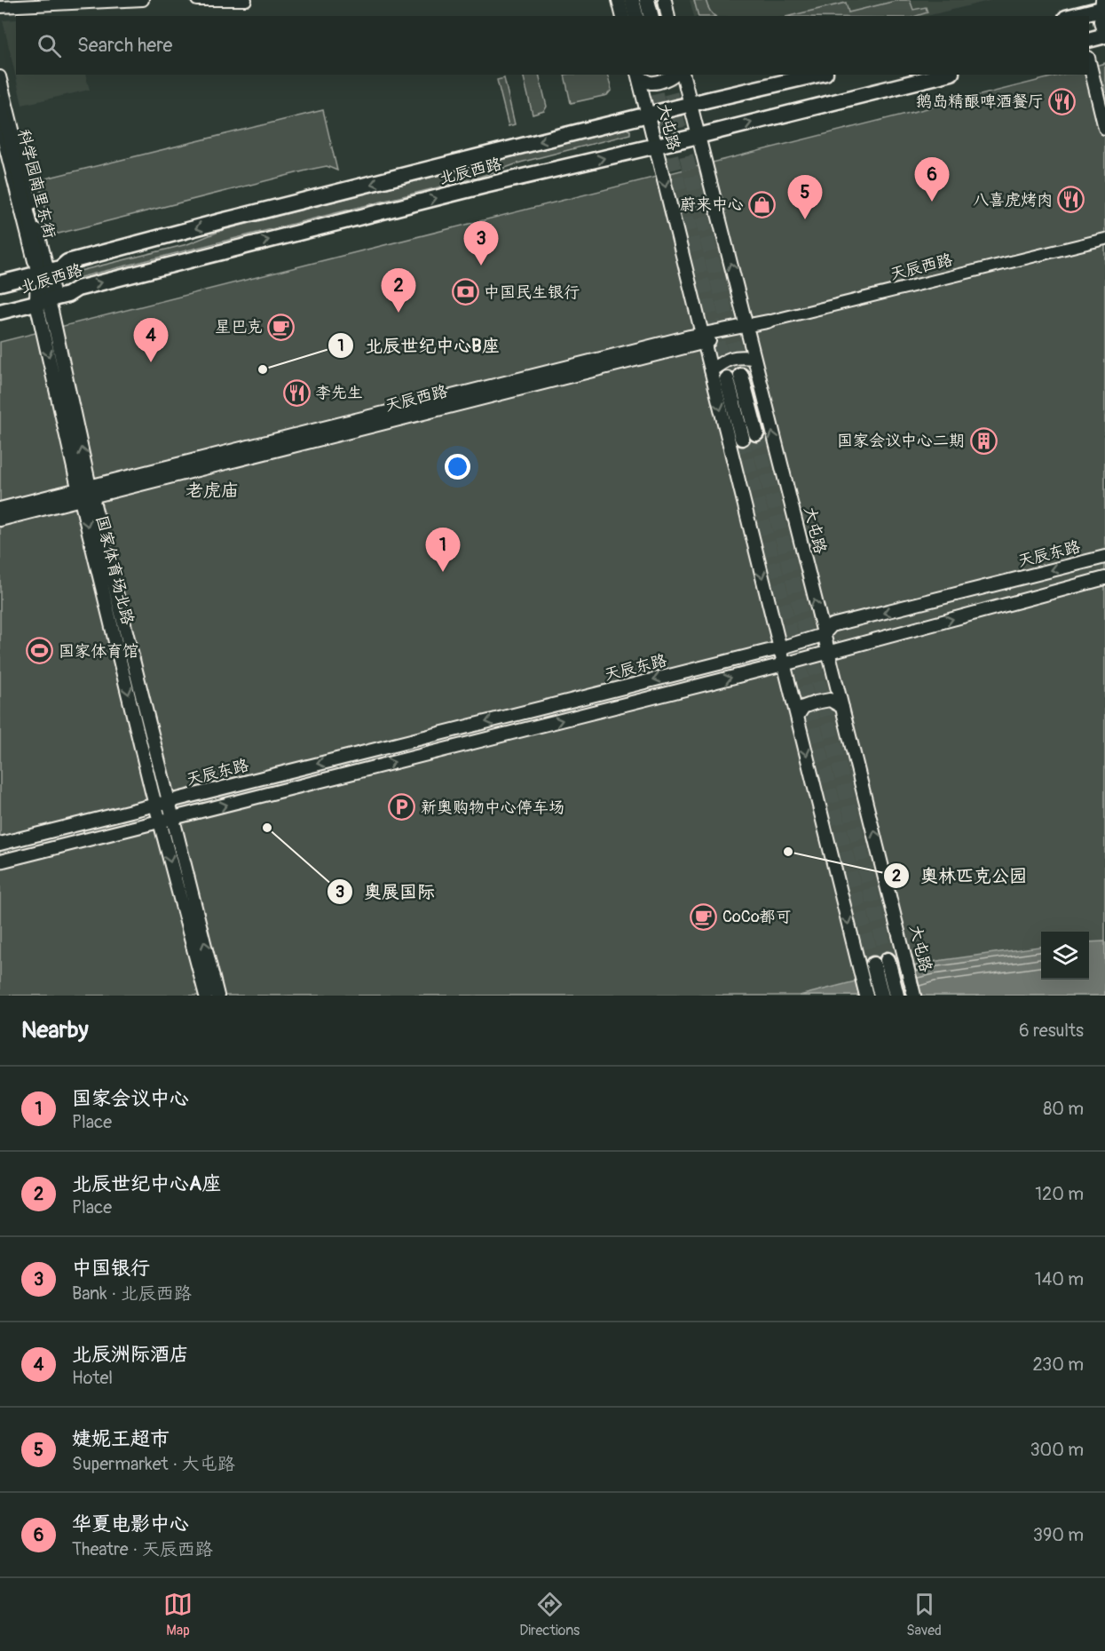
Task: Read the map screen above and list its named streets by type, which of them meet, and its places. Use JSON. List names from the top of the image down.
{
  "streets": {
    "main road": ["大屯路", "北辰西路"],
    "street": [
      "科学园南里东街",
      "天辰西路",
      "天辰东路",
      "国家体育场北路"
    ]
  },
  "crossings": [
    ["大屯路", "北辰西路"],
    ["大屯路", "天辰西路"],
    ["大屯路", "天辰东路"],
    ["北辰西路", "科学园南里东街"],
    ["北辰西路", "国家体育场北路"],
    ["科学园南里东街", "国家体育场北路"],
    ["天辰西路", "国家体育场北路"],
    ["天辰东路", "国家体育场北路"]
  ],
  "districts": ["老虎庙"],
  "places": {
    "restaurant": ["鹅岛精酿啤酒餐厅", "八喜虎烤肉", "李先生"],
    "shop": ["蔚来中心"],
    "bank": ["中国民生银行"],
    "cafe": ["星巴克", "CoCo都可"],
    "other": ["北辰世纪中心B座", "奥展国际", "奥林匹克公园"],
    "building": ["国家会议中心二期"],
    "sports": ["国家体育馆"],
    "parking": ["新奥购物中心停车场"]
  },
  "page": {
    "search": "Search here",
    "pins": [
      "6",
      "5",
      "3",
      "2",
      "4",
      "1"
    ],
    "heading": ["Nearby", "6 results"],
    "list": [
      {
        "mark": "1",
        "name": "国家会议中心",
        "note": "Place",
        "value": "80 m"
      },
      {
        "mark": "2",
        "name": "北辰世纪中心A座",
        "note": "Place",
        "value": "120 m"
      },
      {
        "mark": "3",
        "name": "中国银行",
        "note": "Bank · 北辰西路",
        "value": "140 m"
      },
      {
        "mark": "4",
        "name": "北辰洲际酒店",
        "note": "Hotel",
        "value": "230 m"
      },
      {
        "mark": "5",
        "name": "婕妮王超市",
        "note": "Supermarket · 大屯路",
        "value": "300 m"
      },
      {
        "mark": "6",
        "name": "华夏电影中心",
        "note": "Theatre · 天辰西路",
        "value": "390 m"
      }
    ],
    "nav": ["Map", "Directions", "Saved"]
  }
}
